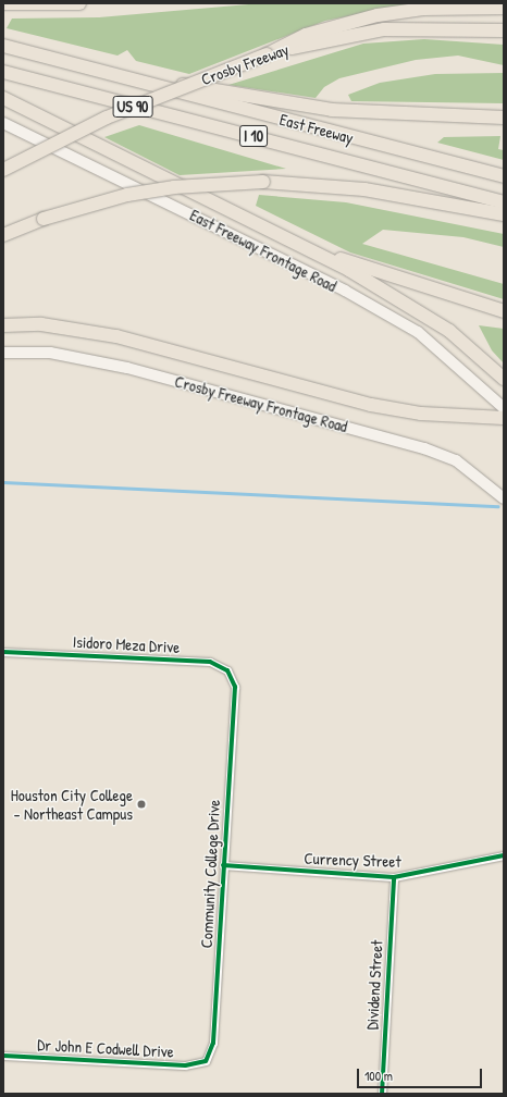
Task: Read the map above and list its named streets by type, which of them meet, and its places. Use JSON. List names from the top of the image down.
{
  "streets": {
    "highway": [
      "Crosby Freeway",
      "US 90",
      "East Freeway",
      "I 10"
    ],
    "main road": ["East Freeway Frontage Road", "Crosby Freeway Frontage Road"],
    "street": [
      "Isidoro Meza Drive",
      "Currency Street",
      "Community College Drive",
      "Dividend Street",
      "Dr John E Codwell Drive"
    ]
  },
  "crossings": [
    ["Isidoro Meza Drive", "Community College Drive"],
    ["Currency Street", "Community College Drive"],
    ["Currency Street", "Dividend Street"],
    ["Community College Drive", "Dr John E Codwell Drive"]
  ],
  "places": ["Houston City College - Northeast Campus"],
  "scale_bar": "100 m"
}
